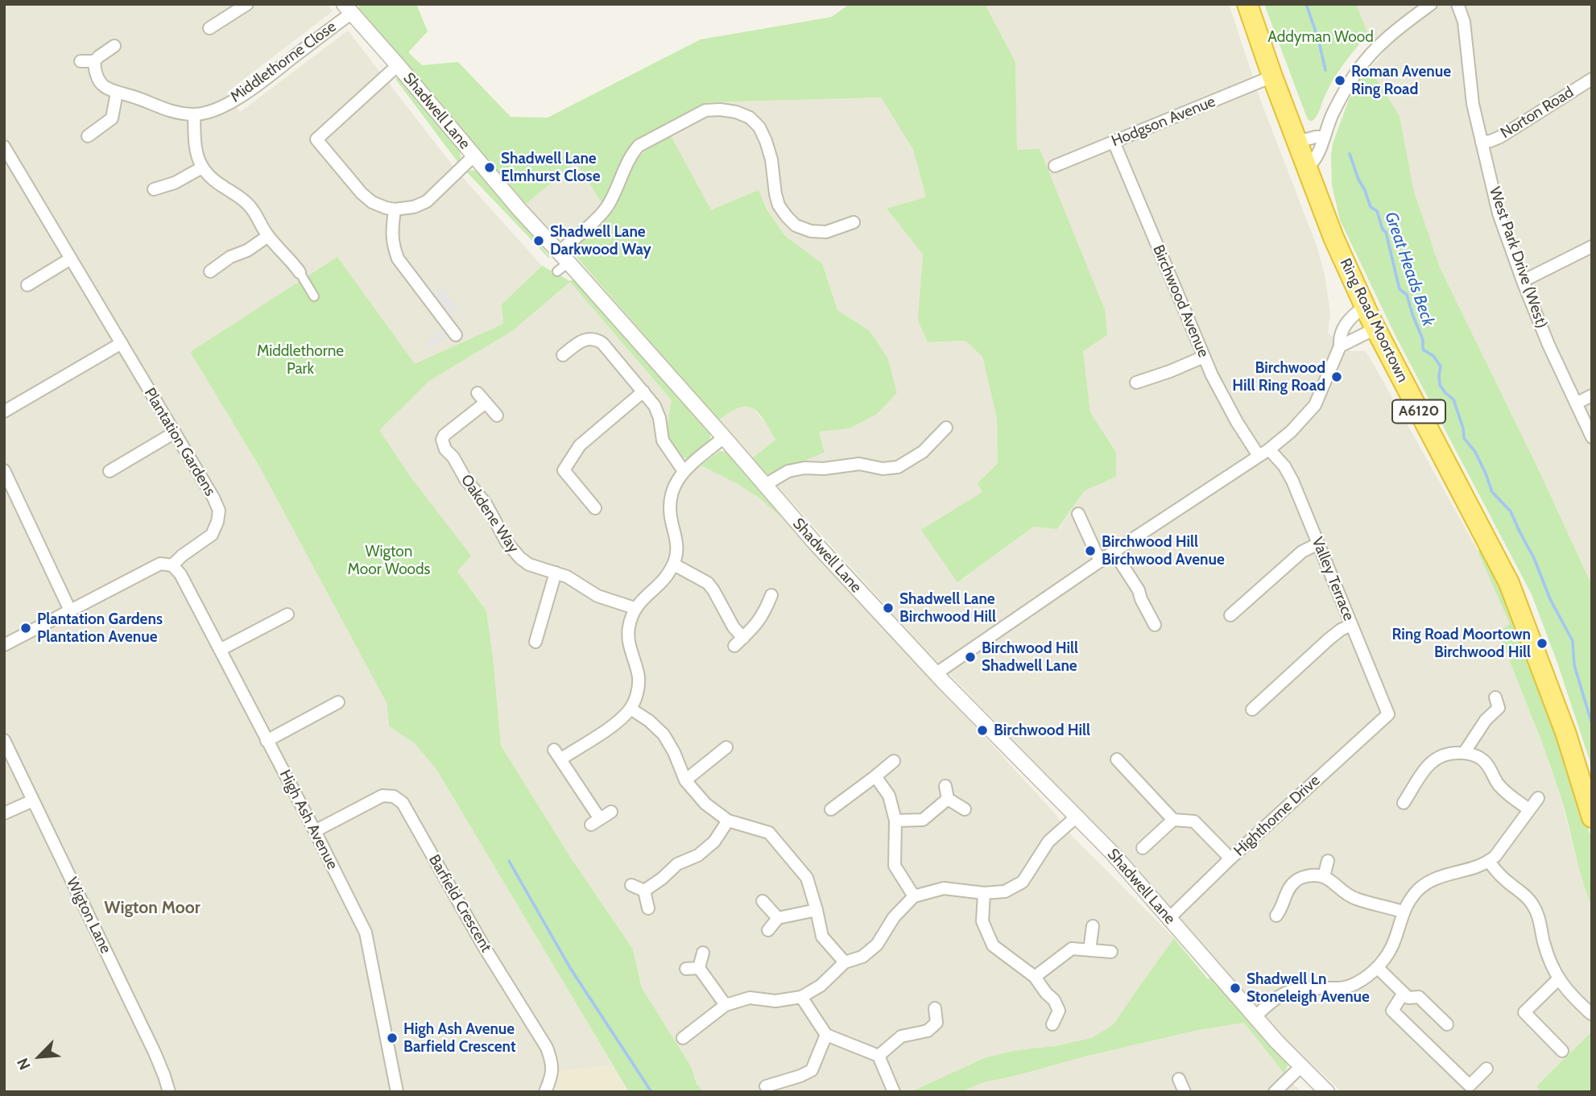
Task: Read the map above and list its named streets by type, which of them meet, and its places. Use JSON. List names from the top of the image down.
{
  "streets": {
    "highway": ["Ring Road Moortown", "A6120"],
    "street": [
      "Middlethorne Close",
      "Shadwell Lane",
      "Norton Road",
      "Hodgson Avenue",
      "West Park Drive (West)",
      "Birchwood Avenue",
      "Plantation Gardens",
      "Oakdene Way",
      "Valley Terrace",
      "Highthorne Drive",
      "High Ash Avenue",
      "Barfield Crescent",
      "Wigton Lane"
    ]
  },
  "crossings": [
    ["Middlethorne Close", "Shadwell Lane"],
    ["Shadwell Lane", "Highthorne Drive"],
    ["Norton Road", "West Park Drive (West)"],
    ["Hodgson Avenue", "Birchwood Avenue"],
    ["Hodgson Avenue", "Ring Road Moortown"],
    ["Birchwood Avenue", "Valley Terrace"],
    ["Plantation Gardens", "High Ash Avenue"],
    ["Valley Terrace", "Highthorne Drive"],
    ["High Ash Avenue", "Barfield Crescent"]
  ],
  "districts": ["Wigton Moor"],
  "water": ["Great Heads Beck"],
  "parks": ["Addyman Wood", "Middlethorne Park", "Wigton Moor Woods"],
  "places": [
    "Roman Avenue Ring Road",
    "Shadwell Lane Elmhurst Close",
    "Shadwell Lane Darkwood Way",
    "Birchwood Hill Ring Road",
    "Birchwood Hill Birchwood Avenue",
    "Shadwell Lane Birchwood Hill",
    "Plantation Gardens Plantation Avenue",
    "Ring Road Moortown Birchwood Hill",
    "Birchwood Hill Shadwell Lane",
    "Birchwood Hill",
    "Shadwell Ln Stoneleigh Avenue",
    "High Ash Avenue Barfield Crescent"
  ],
  "north": "bottom left"
}
